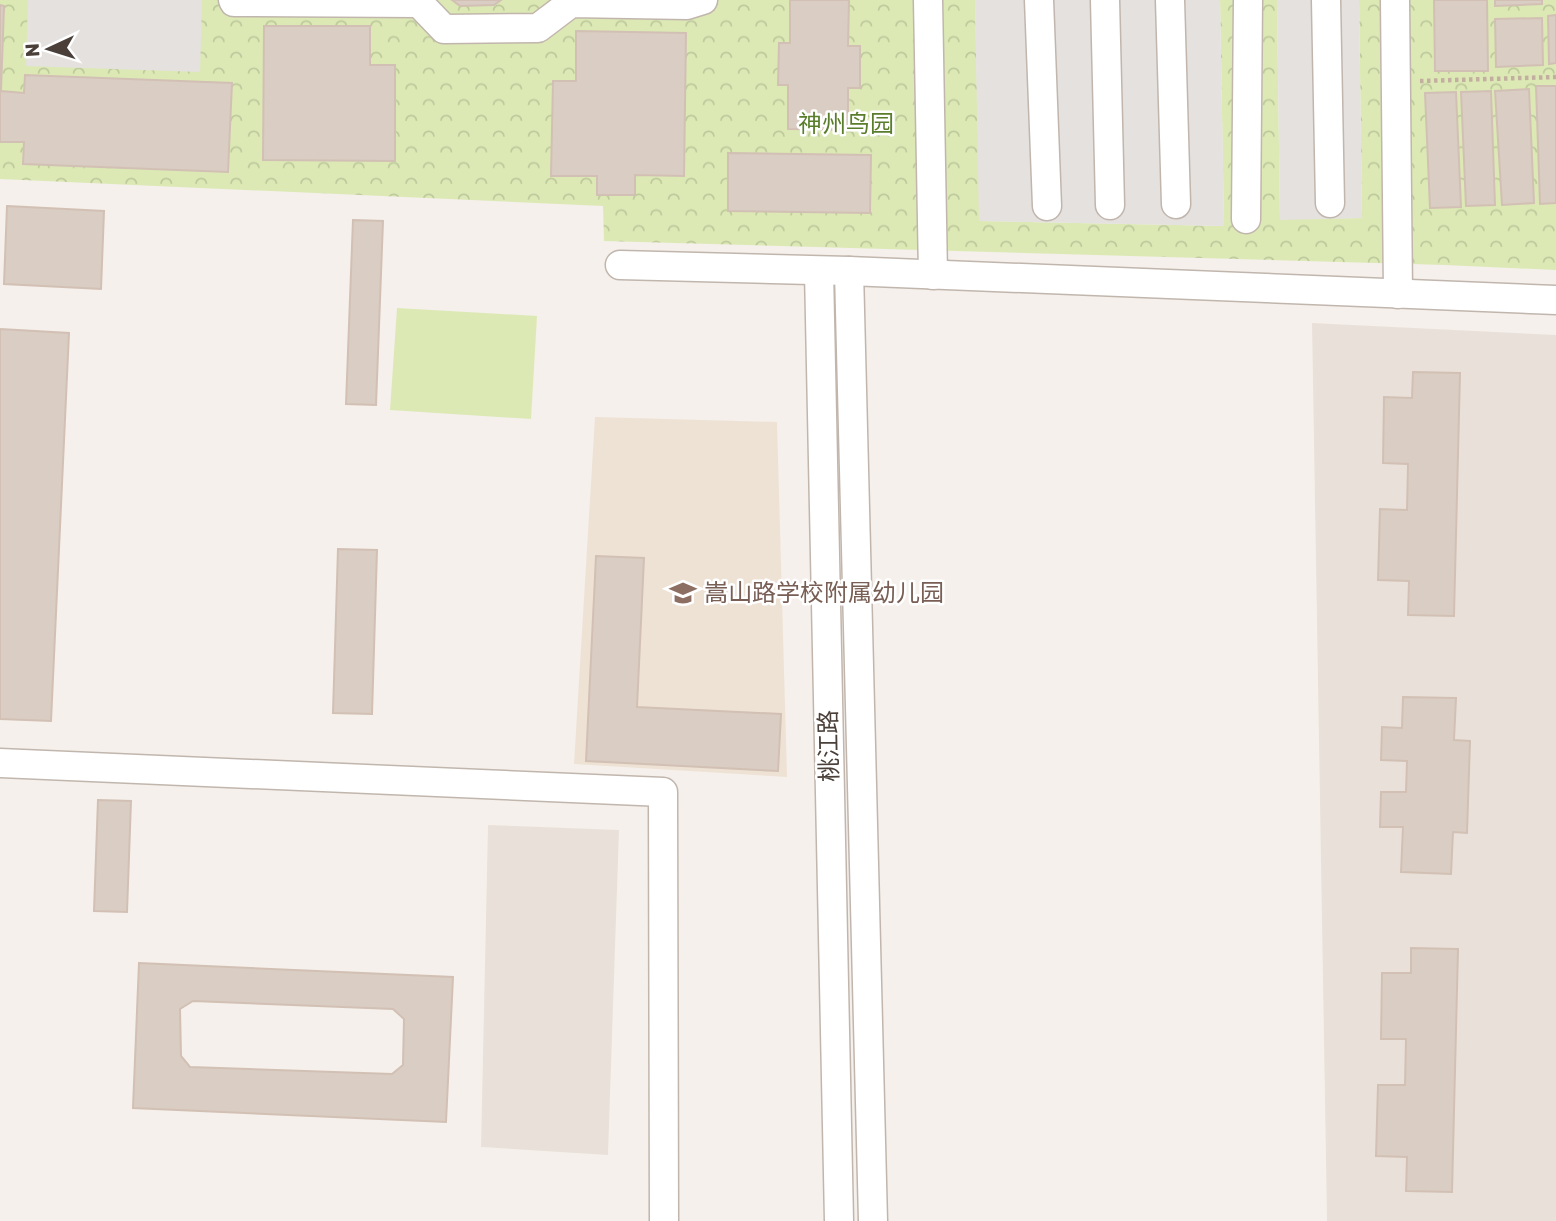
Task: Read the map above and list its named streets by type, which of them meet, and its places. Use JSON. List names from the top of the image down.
{
  "streets": {
    "street": ["桃江路"]
  },
  "parks": ["神州鸟园"],
  "places": {
    "school or university": ["嵩山路学校附属幼儿园"]
  },
  "north": "left"
}
